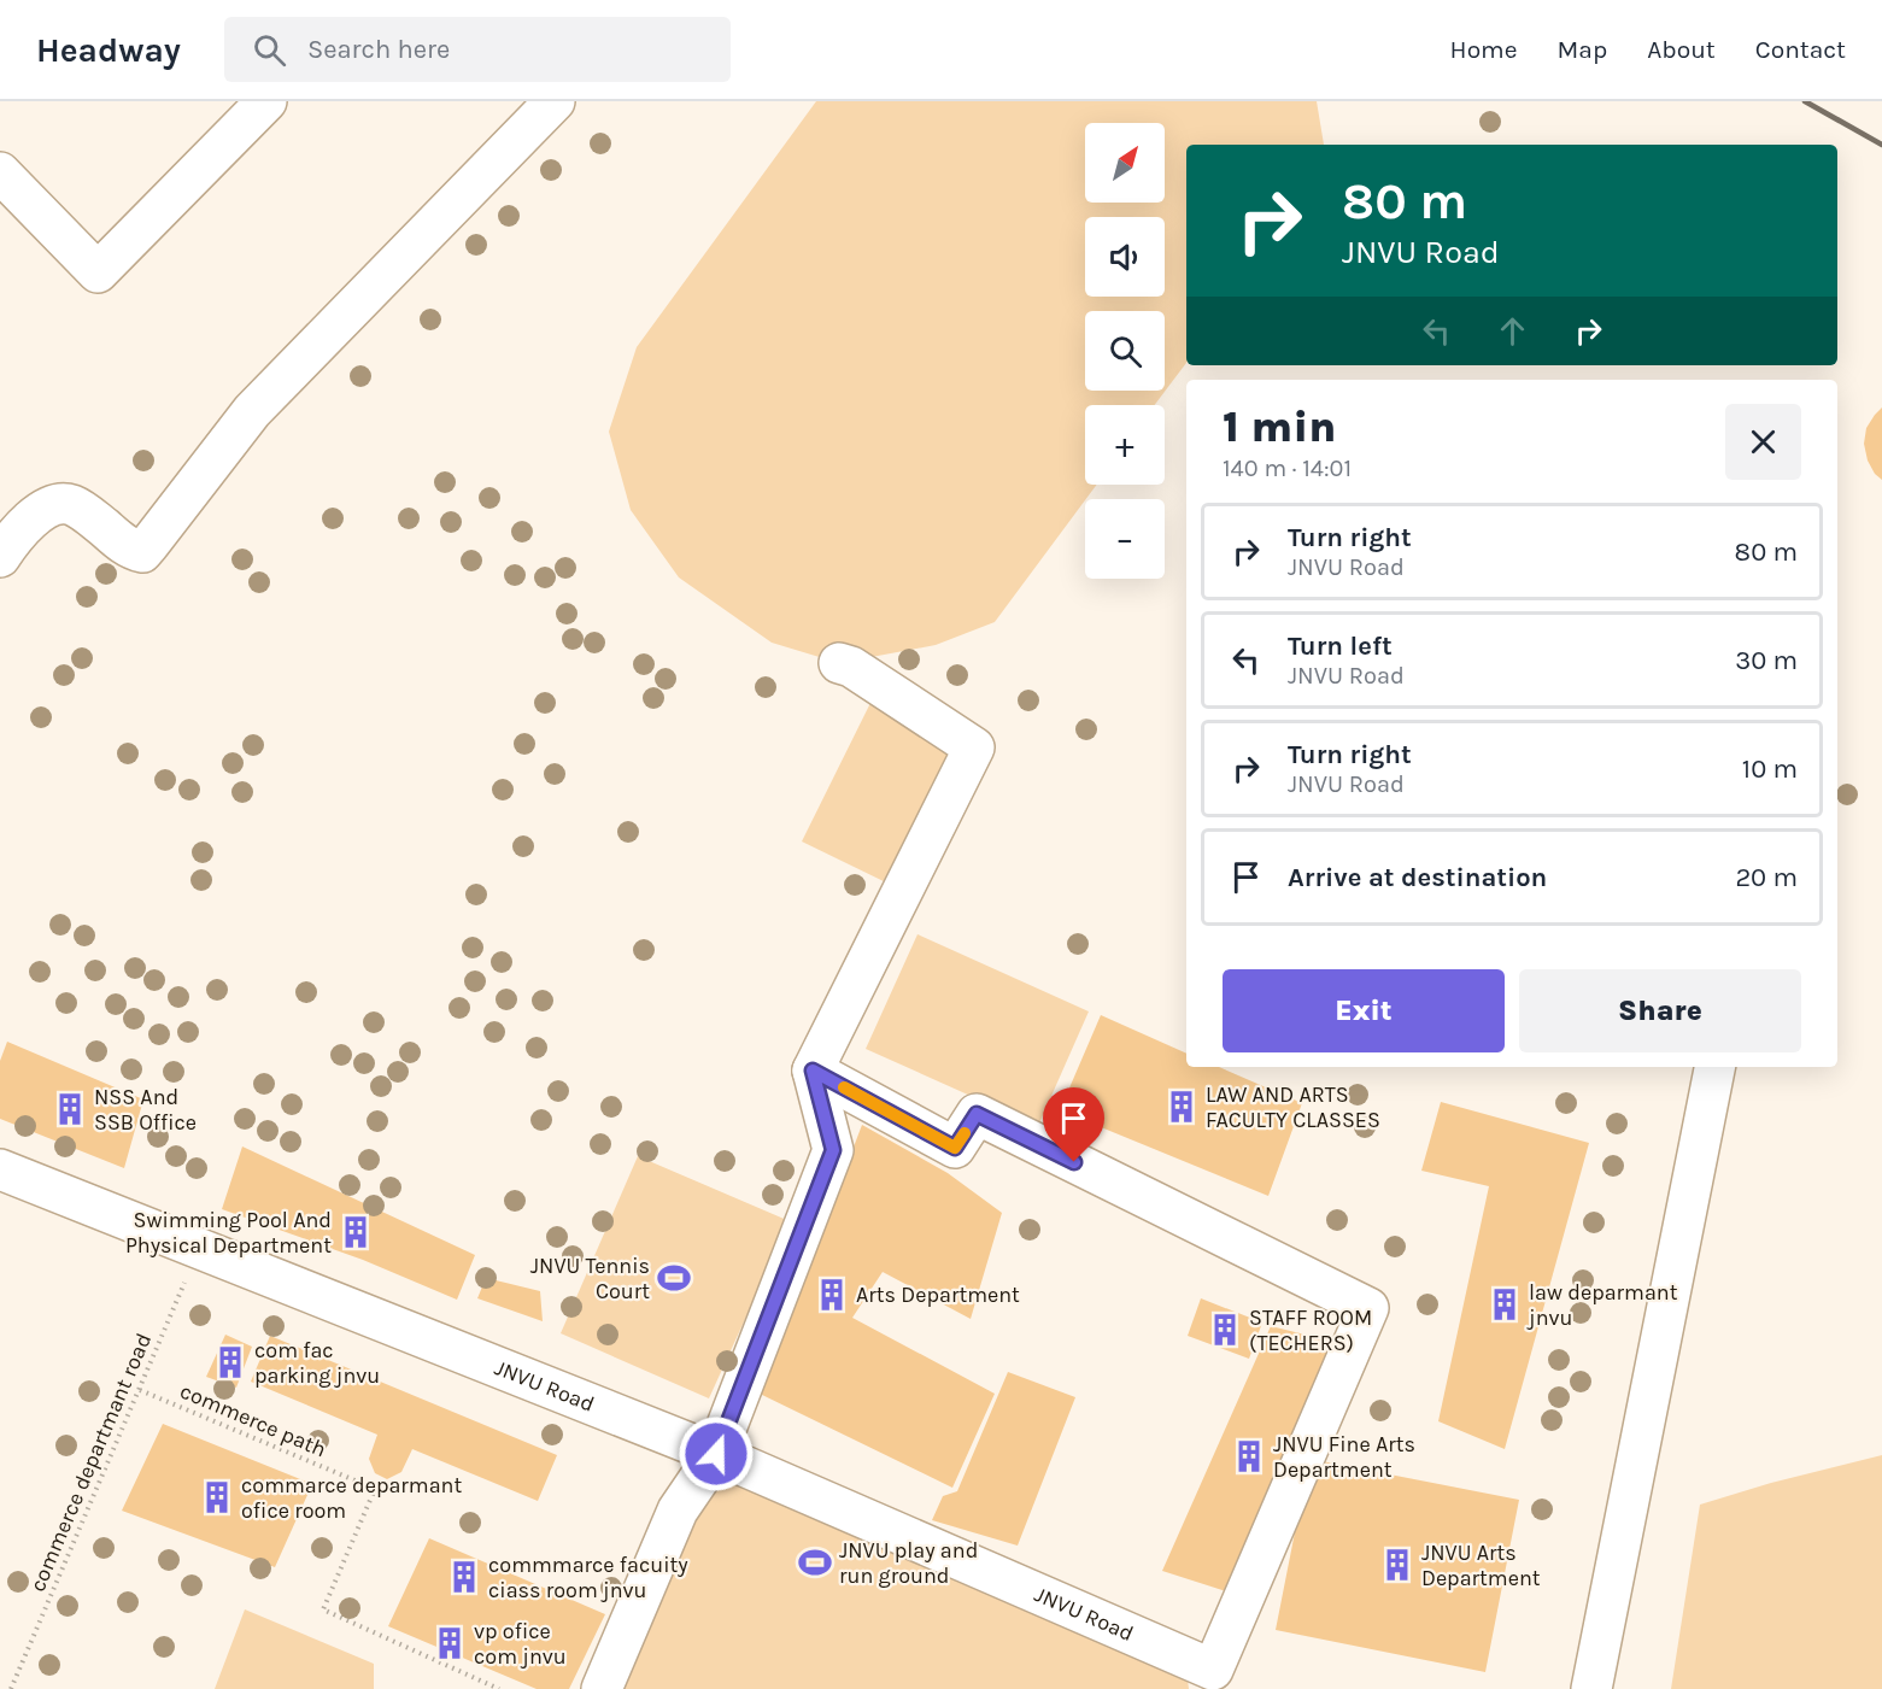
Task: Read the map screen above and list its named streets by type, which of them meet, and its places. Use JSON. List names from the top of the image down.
{
  "streets": {
    "street": ["JNVU Road"],
    "path": ["commerce path", "commerce departmant road"]
  },
  "crossings": [
    ["JNVU Road", "commerce departmant road"],
    ["commerce path", "commerce departmant road"]
  ],
  "places": {
    "building": [
      "LAW AND ARTS FACULTY CLASSES",
      "NSS And SSB Office",
      "Swimming Pool And Physical Department",
      "Arts Department",
      "law deparmant jnvu",
      "STAFF ROOM (TECHERS)",
      "com fac parking jnvu",
      "JNVU Fine Arts Department",
      "commarce deparmant ofice room",
      "JNVU Arts Department",
      "commmarce facuity ciass room jnvu",
      "vp ofice com jnvu"
    ],
    "sports": ["JNVU Tennis Court", "JNVU play and run ground"]
  },
  "north": "top right",
  "page": {
    "header": "Headway",
    "search": "Search here",
    "nav": [
      "Home",
      "Map",
      "About",
      "Contact"
    ],
    "map_buttons": ["+", "−"],
    "turn": ["80 m", "JNVU Road"],
    "heading": ["1 min", "140 m · 14:01"],
    "list": [
      {
        "name": "Turn right",
        "note": "JNVU Road",
        "value": "80 m"
      },
      {
        "name": "Turn left",
        "note": "JNVU Road",
        "value": "30 m"
      },
      {
        "name": "Turn right",
        "note": "JNVU Road",
        "value": "10 m"
      },
      {
        "name": "Arrive at destination",
        "value": "20 m"
      }
    ],
    "buttons": ["Exit", "Share"]
  }
}
